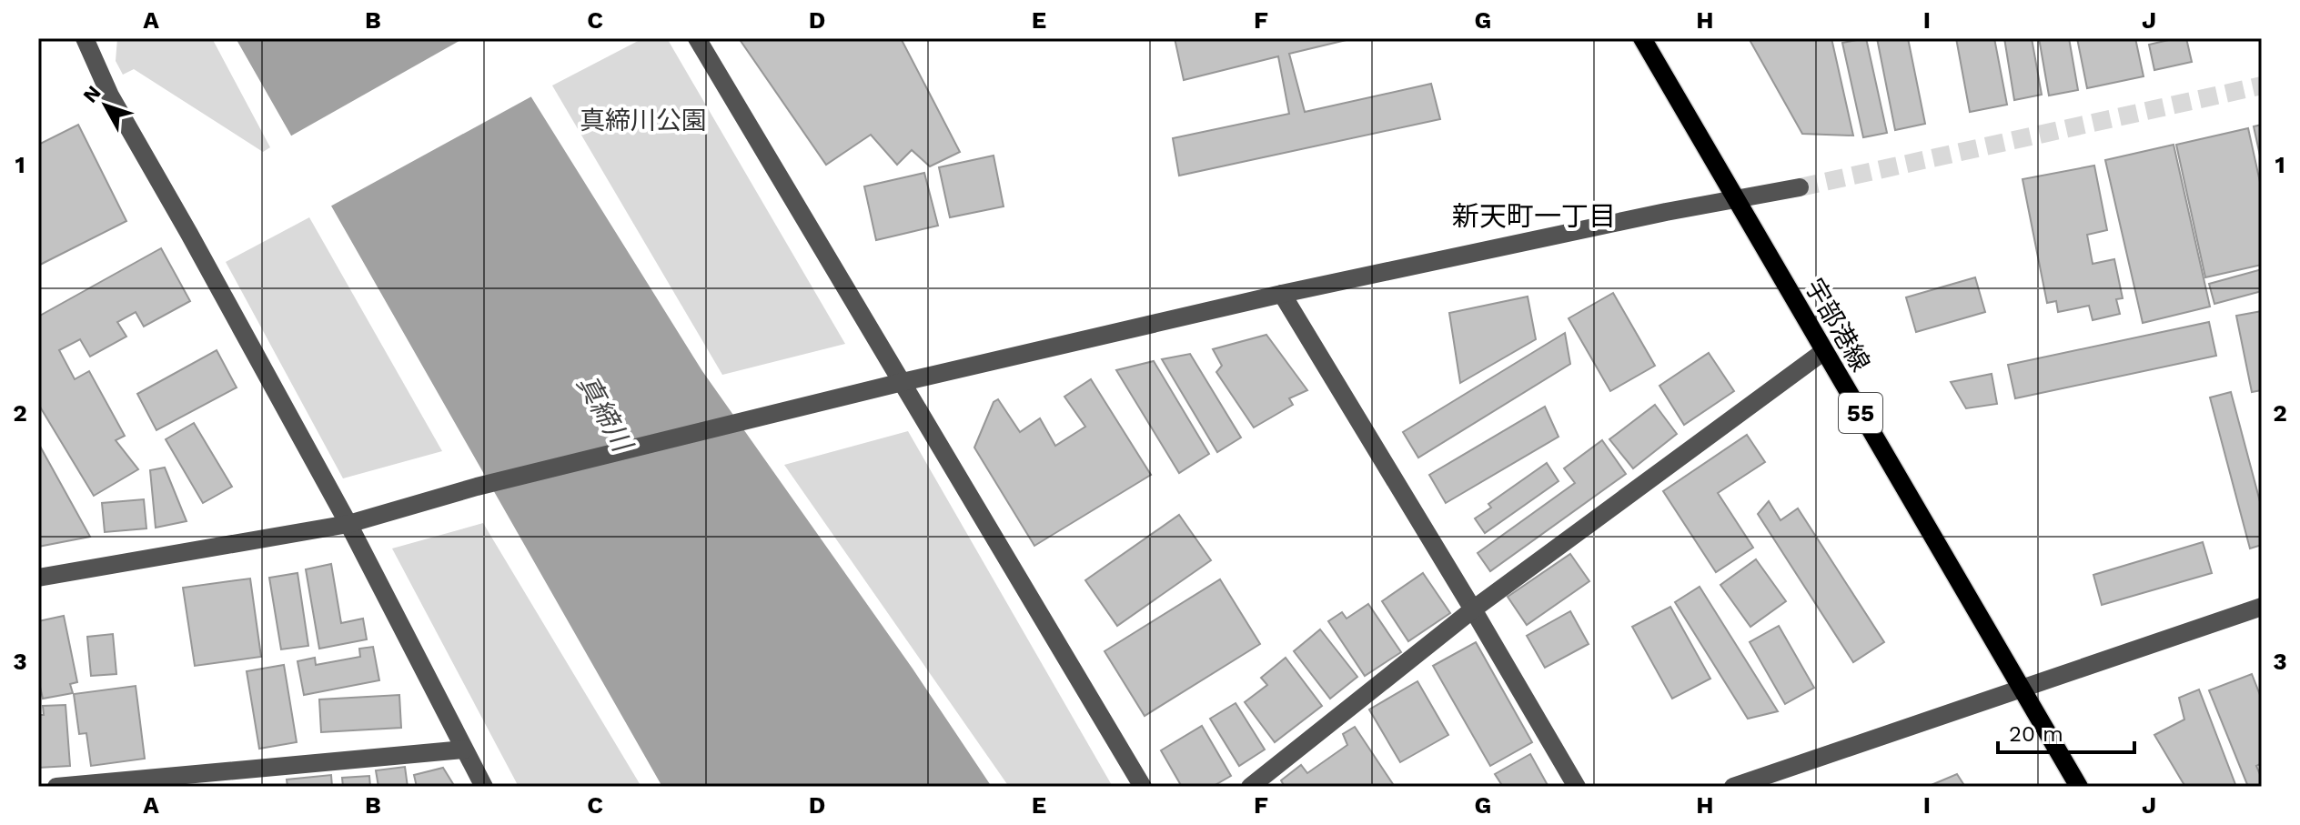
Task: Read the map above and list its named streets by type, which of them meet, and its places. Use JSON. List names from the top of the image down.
{
  "streets": {
    "main road": ["宇部港線", "55"]
  },
  "districts": ["新天町一丁目"],
  "water": ["真締川"],
  "parks": ["真締川公園"],
  "scale_bar": "20 m",
  "north": "top left",
  "grid": {
    "columns": [
      "A",
      "B",
      "C",
      "D",
      "E",
      "F",
      "G",
      "H",
      "I",
      "J"
    ],
    "rows": ["1", "2", "3"]
  }
}
